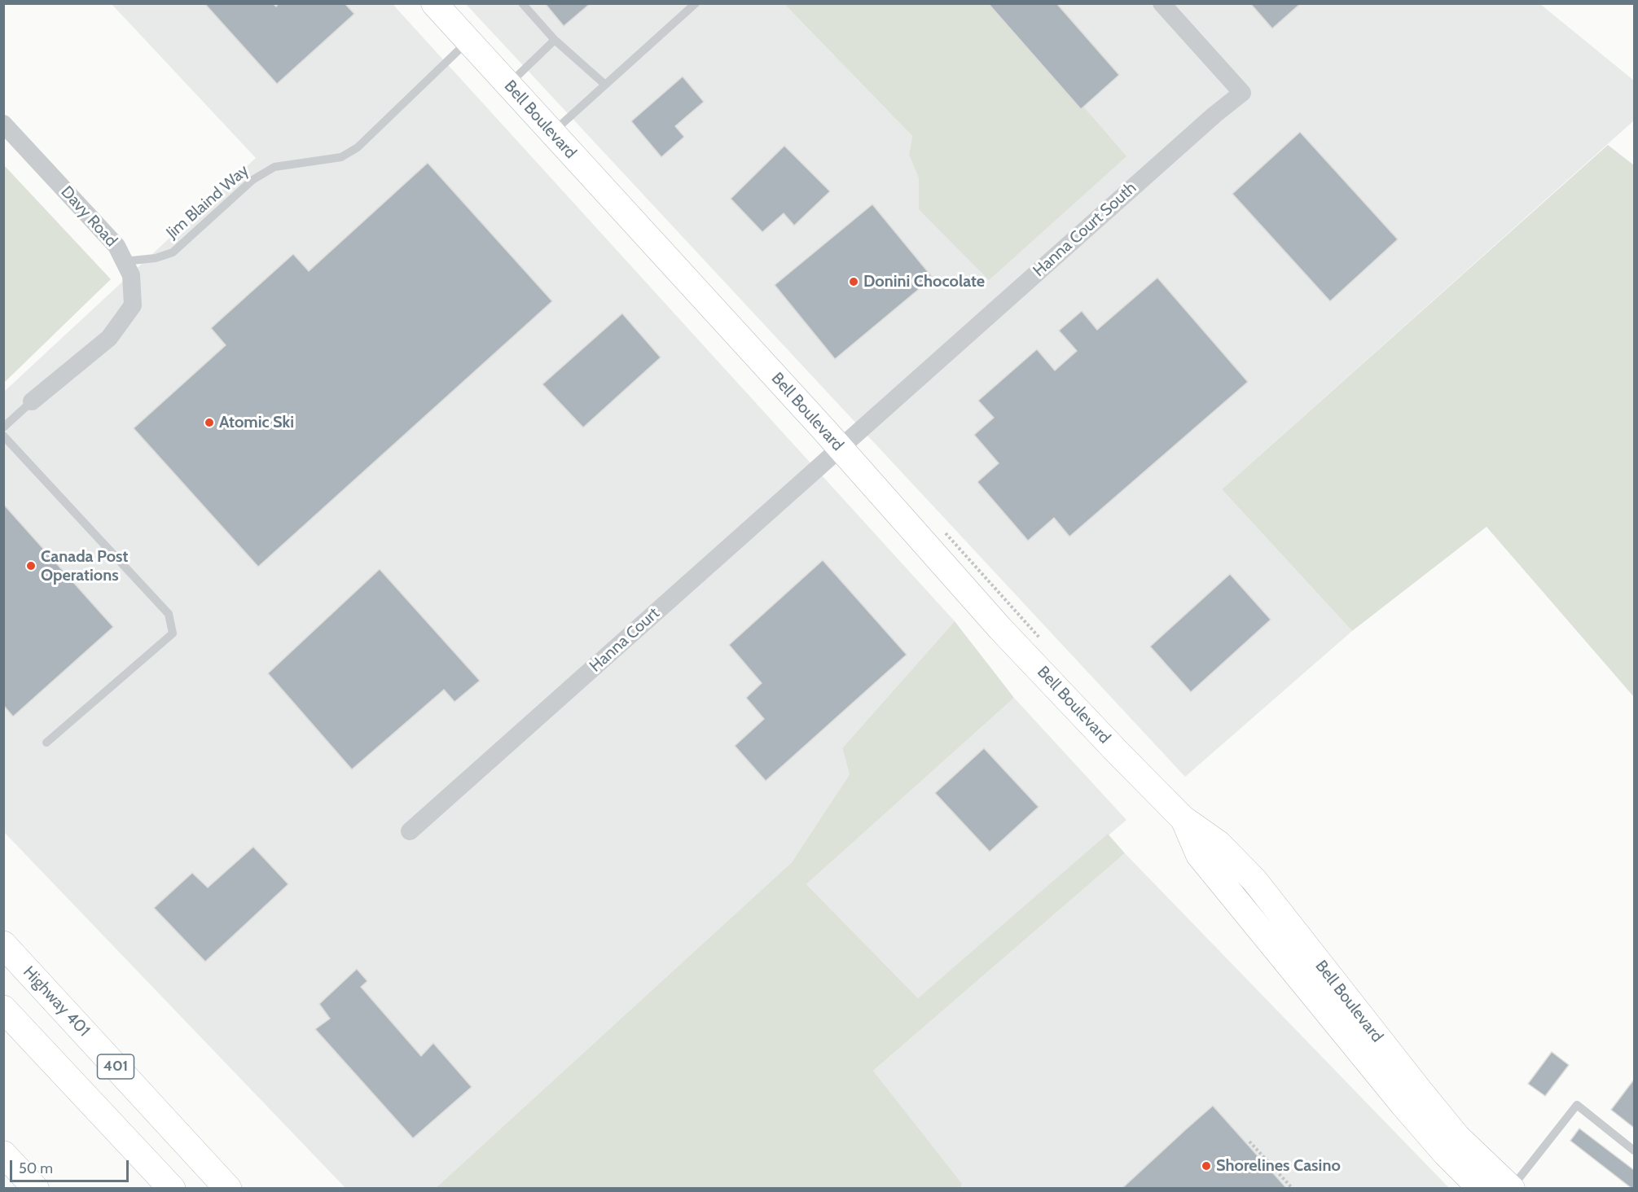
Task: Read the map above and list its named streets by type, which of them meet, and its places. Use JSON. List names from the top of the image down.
{
  "streets": {
    "highway": ["Highway 401", "401"],
    "main road": ["Bell Boulevard"],
    "street": ["Davy Road", "Hanna Court South", "Hanna Court"],
    "lane": ["Jim Blaind Way"]
  },
  "crossings": [
    ["Bell Boulevard", "Jim Blaind Way"],
    ["Bell Boulevard", "Hanna Court South"],
    ["Bell Boulevard", "Hanna Court"],
    ["Jim Blaind Way", "Davy Road"],
    ["Hanna Court South", "Hanna Court"]
  ],
  "places": [
    "Donini Chocolate",
    "Atomic Ski",
    "Canada Post Operations",
    "Shorelines Casino"
  ],
  "scale_bar": "50 m"
}
